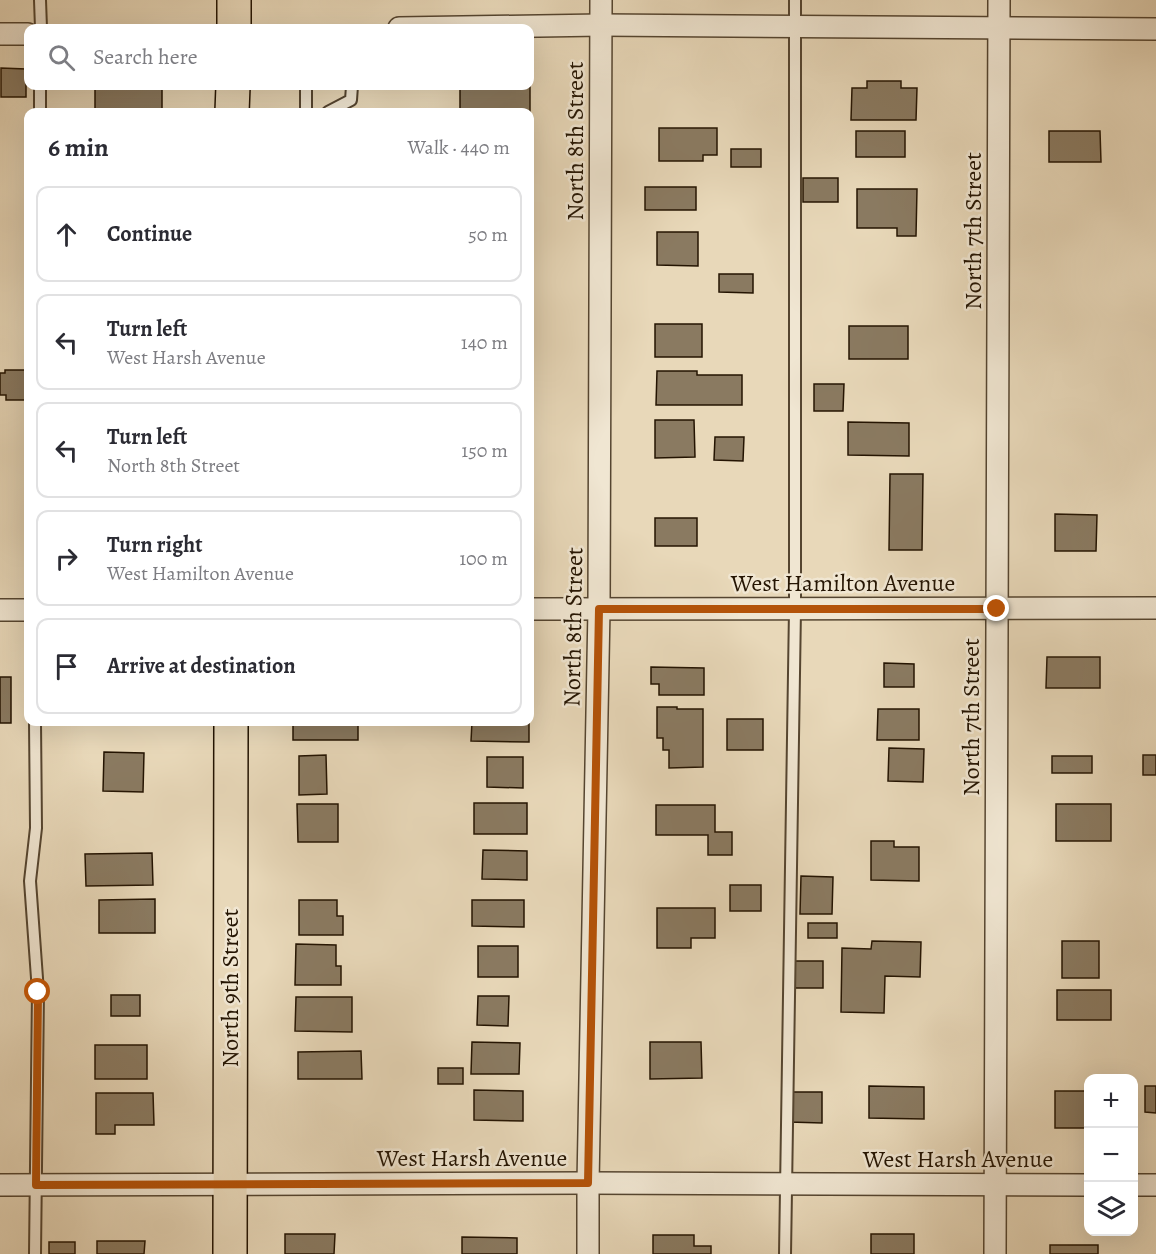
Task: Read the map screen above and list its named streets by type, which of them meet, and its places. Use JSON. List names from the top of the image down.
{
  "streets": {
    "main road": ["North 9th Street"],
    "street": [
      "North 8th Street",
      "North 7th Street",
      "West Hamilton Avenue",
      "West Harsh Avenue"
    ]
  },
  "crossings": [
    ["North 8th Street", "West Hamilton Avenue"],
    ["North 8th Street", "West Harsh Avenue"],
    ["North 7th Street", "West Hamilton Avenue"],
    ["North 7th Street", "West Harsh Avenue"],
    ["North 9th Street", "West Harsh Avenue"]
  ],
  "page": {
    "search": "Search here",
    "heading": ["6 min", "Walk · 440 m"],
    "list": [
      ["Continue", "50 m"],
      ["Turn left", "West Harsh Avenue", "140 m"],
      ["Turn left", "North 8th Street", "150 m"],
      ["Turn right", "West Hamilton Avenue", "100 m"],
      "Arrive at destination"
    ],
    "map_buttons": ["+", "−"]
  }
}
